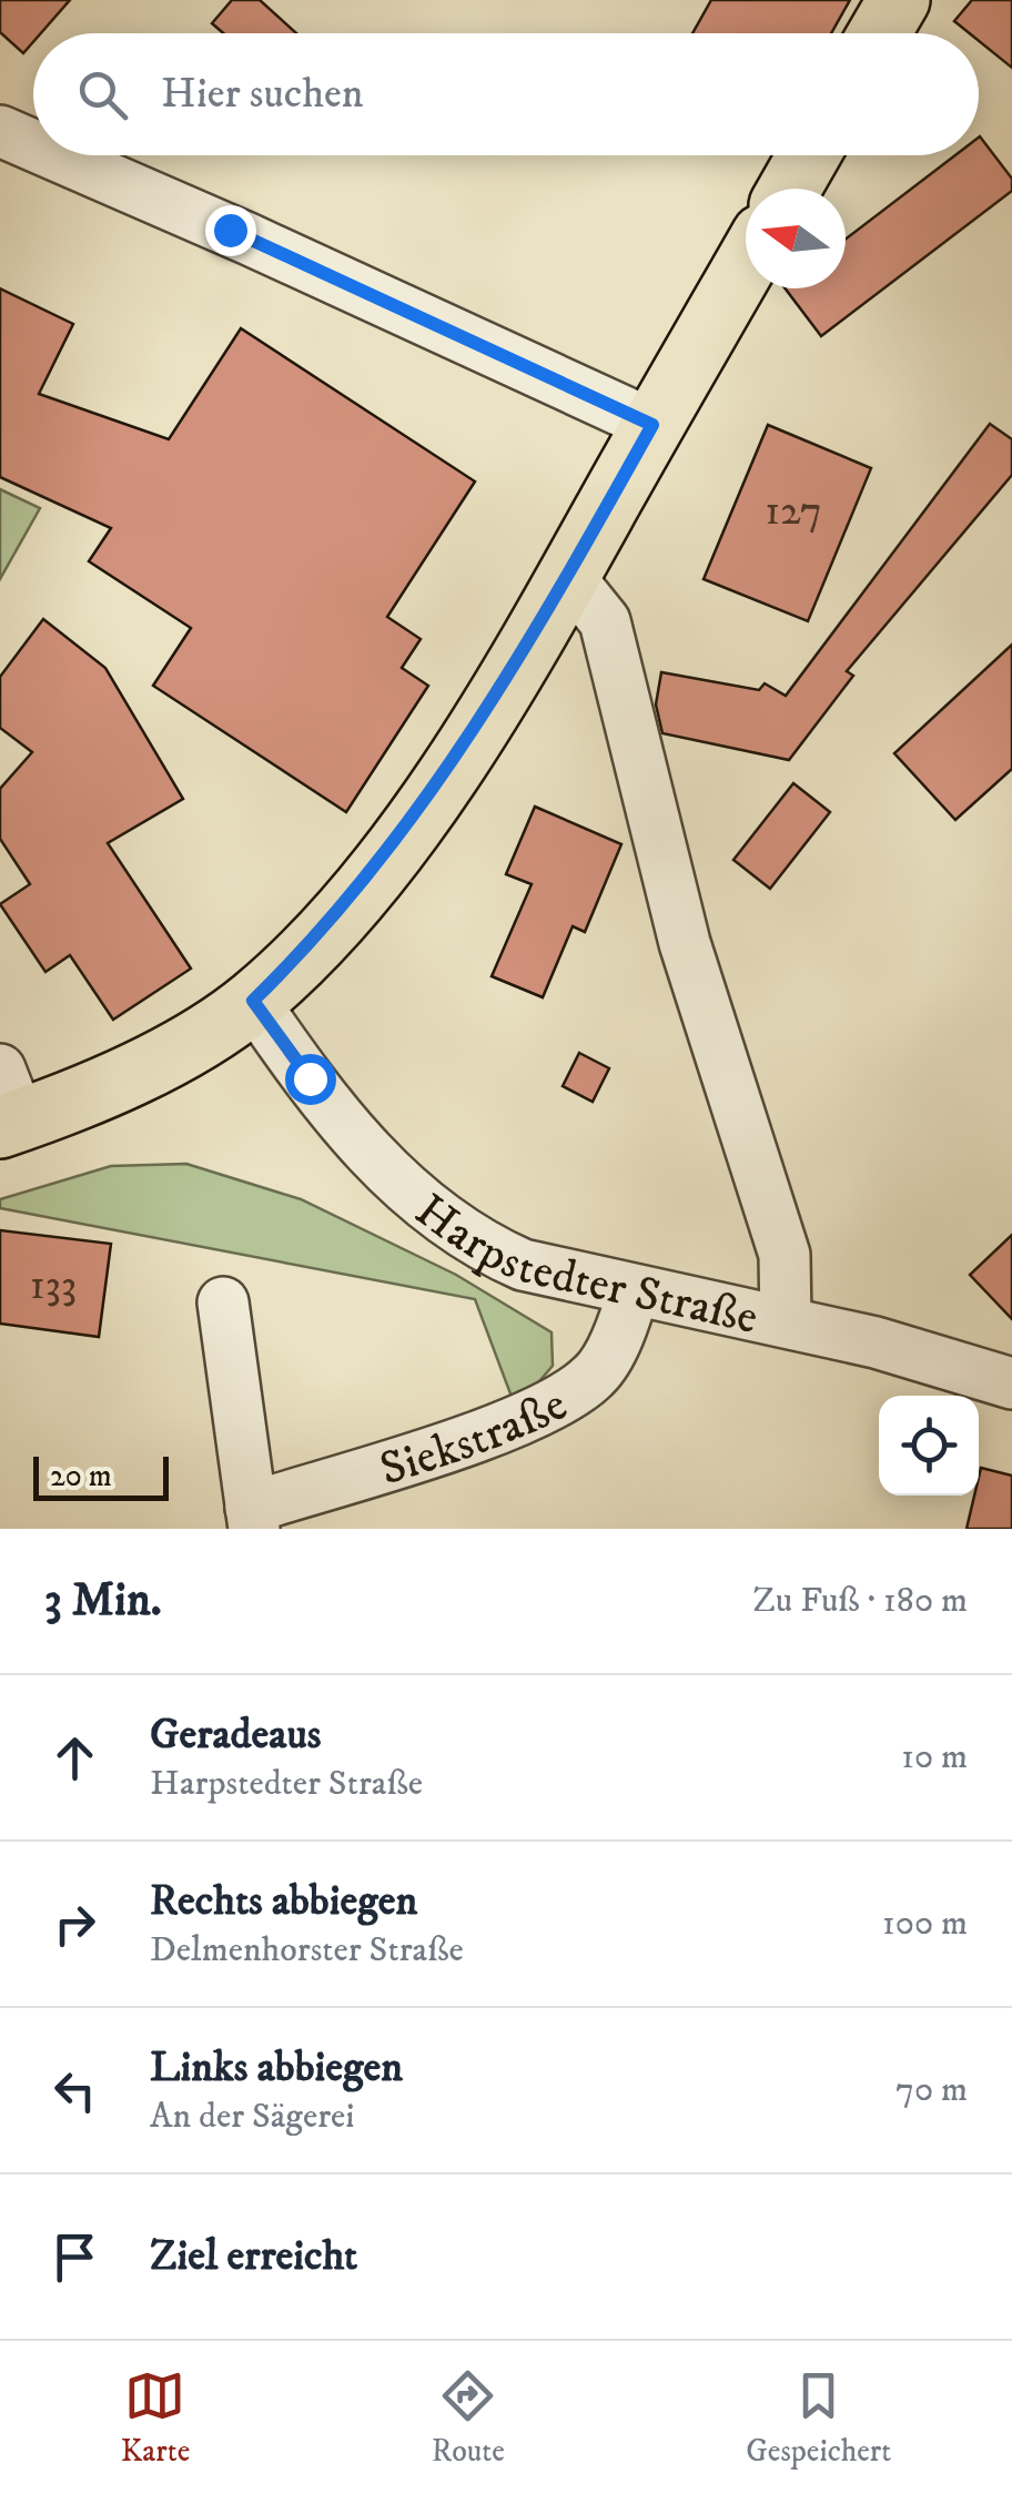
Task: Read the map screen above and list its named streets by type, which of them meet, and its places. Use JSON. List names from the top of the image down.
{
  "streets": {
    "street": ["Harpstedter Straße", "Siekstraße"]
  },
  "crossings": [
    ["Harpstedter Straße", "Siekstraße"]
  ],
  "house_numbers": ["127", "133"],
  "scale_bar": "20 m",
  "north": "left",
  "page": {
    "search": "Hier suchen",
    "scale": "20 m",
    "heading": ["3 Min.", "Zu Fuß · 180 m"],
    "list": [
      ["Geradeaus", "Harpstedter Straße", "10 m"],
      ["Rechts abbiegen", "Delmenhorster Straße", "100 m"],
      ["Links abbiegen", "An der Sägerei", "70 m"],
      "Ziel erreicht"
    ],
    "nav": ["Karte", "Route", "Gespeichert"]
  }
}
